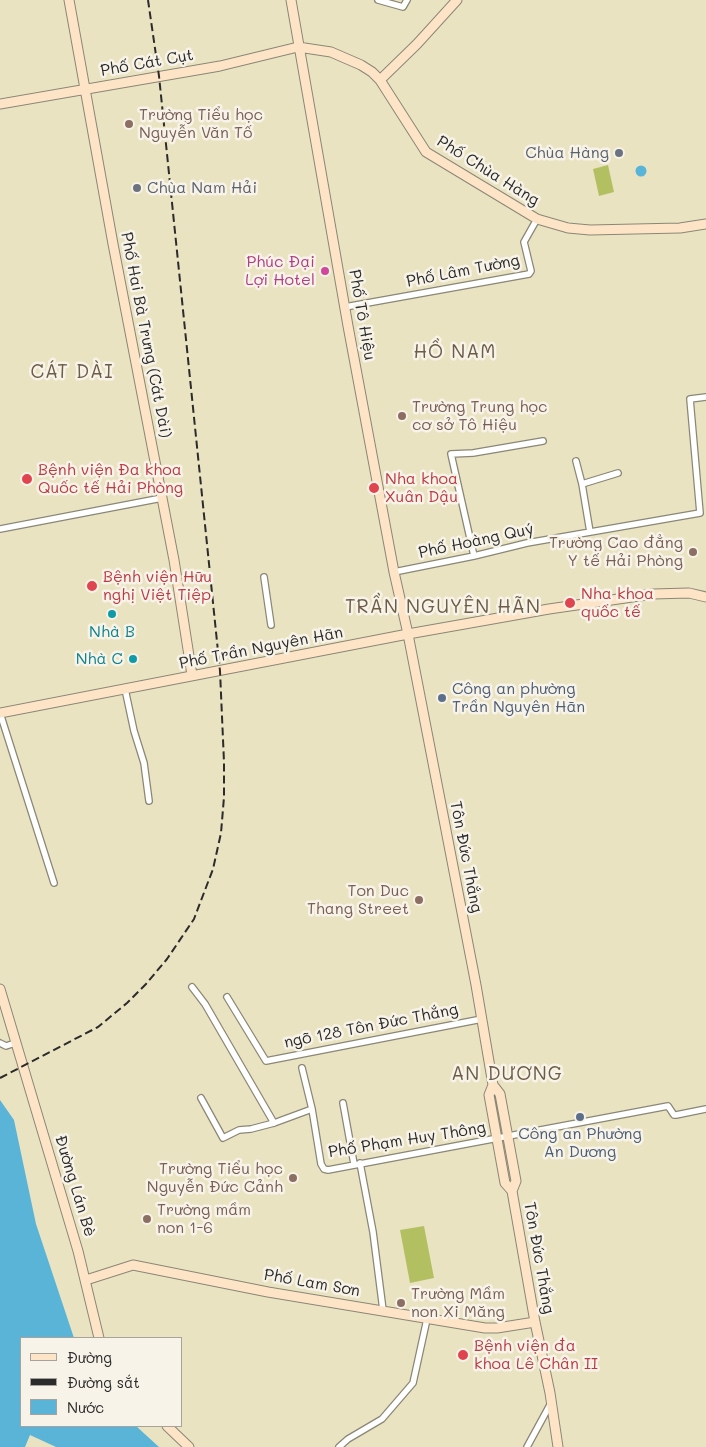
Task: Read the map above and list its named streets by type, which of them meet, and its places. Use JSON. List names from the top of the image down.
{
  "streets": {
    "main road": [
      "Phố Cát Cụt",
      "Phố Chùa Hàng",
      "Phố Tô Hiệu",
      "Phố Hai Bà Trưng (Cát Dài)",
      "Phố Trần Nguyên Hãn",
      "Tôn Đức Thắng",
      "Đường Lán Bè",
      "Phố Lam Sơn"
    ],
    "street": [
      "Phố Lâm Tường",
      "Phố Hoàng Quý",
      "ngõ 128 Tôn Đức Thắng",
      "Phố Phạm Huy Thông"
    ]
  },
  "crossings": [
    ["Phố Cát Cụt", "Phố Chùa Hàng"],
    ["Phố Cát Cụt", "Phố Tô Hiệu"],
    ["Phố Cát Cụt", "Phố Hai Bà Trưng (Cát Dài)"],
    ["Phố Chùa Hàng", "Phố Lâm Tường"],
    ["Phố Chùa Hàng", "Phố Tô Hiệu"],
    ["Phố Lâm Tường", "Phố Tô Hiệu"],
    ["Phố Tô Hiệu", "Phố Hoàng Quý"],
    ["Phố Tô Hiệu", "Phố Trần Nguyên Hãn"],
    ["Phố Tô Hiệu", "Tôn Đức Thắng"],
    ["Phố Hai Bà Trưng (Cát Dài)", "Phố Trần Nguyên Hãn"],
    ["Phố Trần Nguyên Hãn", "Tôn Đức Thắng"],
    ["Tôn Đức Thắng", "ngõ 128 Tôn Đức Thắng"],
    ["Tôn Đức Thắng", "Phố Phạm Huy Thông"],
    ["Tôn Đức Thắng", "Phố Lam Sơn"],
    ["Đường Lán Bè", "Phố Lam Sơn"]
  ],
  "districts": [
    "HỒ NAM",
    "CÁT DÀI",
    "TRẦN NGUYÊN HÃN",
    "AN DƯƠNG"
  ],
  "places": [
    "Trường Tiểu học Nguyễn Văn Tố",
    "Chùa Hàng",
    "Chùa Nam Hải",
    "Phúc Đại Lợi Hotel",
    "Trường Trung học cơ sở Tô Hiệu",
    "Bệnh viện Đa khoa Quốc tế Hải Phòng",
    "Nha khoa Xuân Dậu",
    "Trường Cao đẳng Y tế Hải Phòng",
    "Bệnh viện Hữu nghị Việt Tiệp",
    "Nha khoa quốc tế",
    "Nhà B",
    "Nhà C",
    "Công an phường Trần Nguyên Hãn",
    "Ton Duc Thang Street",
    "Công an Phường An Dương",
    "Trường Tiểu học Nguyễn Đức Cảnh",
    "Trường mầm non 1-6",
    "Trường Mầm non Xi Măng",
    "Bệnh viện đa khoa Lê Chân II"
  ],
  "legend": ["Đường", "Đường sắt", "Nước"]
}
